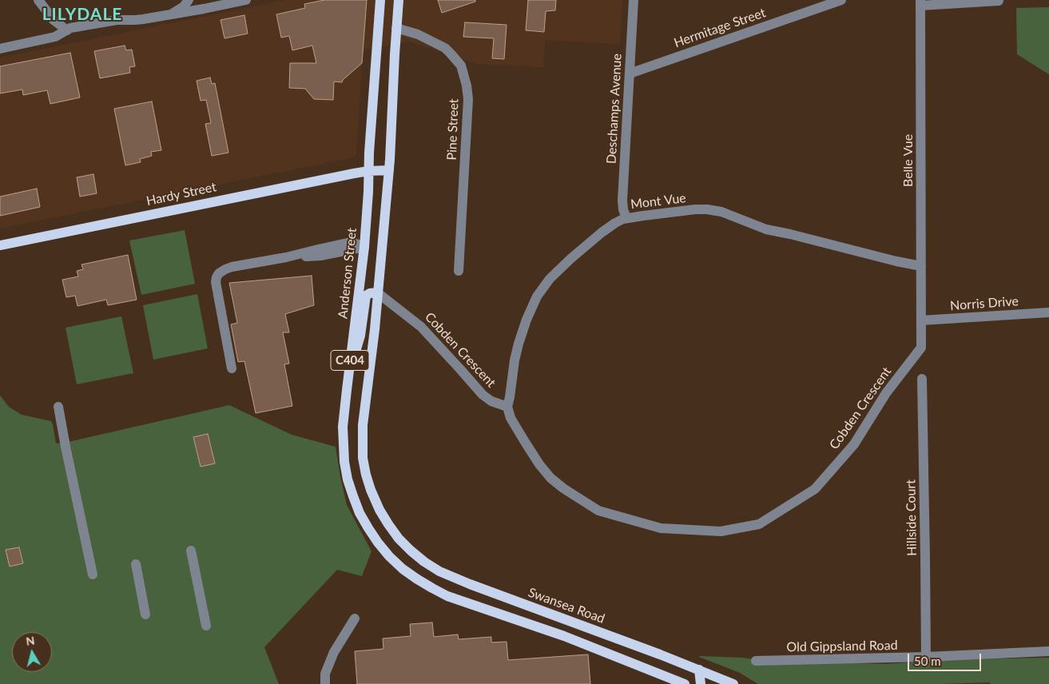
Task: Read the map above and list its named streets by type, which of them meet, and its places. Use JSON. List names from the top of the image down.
{
  "streets": {
    "main road": [
      "Hardy Street",
      "Anderson Street",
      "C404",
      "Swansea Road"
    ],
    "street": [
      "Hermitage Street",
      "Deschamps Avenue",
      "Pine Street",
      "Belle Vue",
      "Mont Vue",
      "Norris Drive",
      "Cobden Crescent",
      "Hillside Court",
      "Old Gippsland Road"
    ]
  },
  "crossings": [
    ["Hermitage Street", "Deschamps Avenue"],
    ["Deschamps Avenue", "Mont Vue"],
    ["Pine Street", "C404"],
    ["Belle Vue", "Mont Vue"],
    ["Belle Vue", "Norris Drive"],
    ["Belle Vue", "Cobden Crescent"],
    ["Hardy Street", "Anderson Street"],
    ["Hardy Street", "C404"],
    ["Mont Vue", "Cobden Crescent"],
    ["Norris Drive", "Cobden Crescent"],
    ["Cobden Crescent", "C404"],
    ["Cobden Crescent", "Swansea Road"],
    ["C404", "Swansea Road"],
    ["Hillside Court", "Old Gippsland Road"]
  ],
  "districts": ["LILYDALE"],
  "scale_bar": "50 m",
  "north": "top"
}
